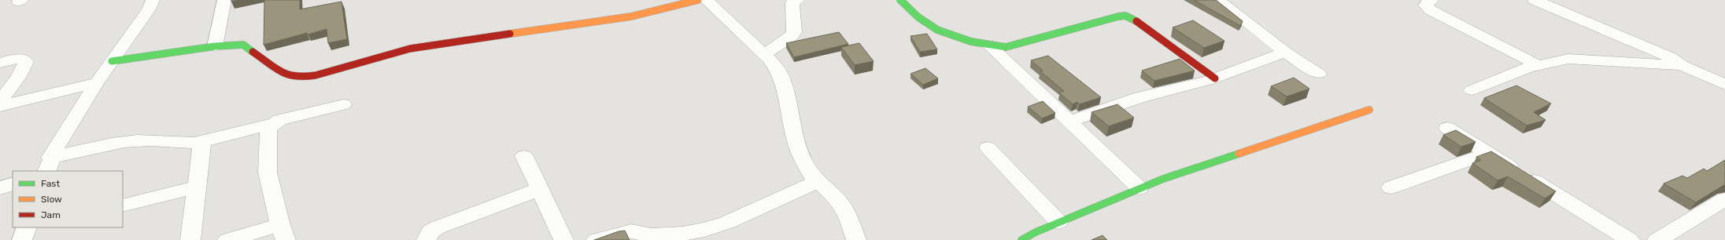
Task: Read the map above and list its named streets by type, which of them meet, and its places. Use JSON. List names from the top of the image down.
{
  "legend": ["Fast", "Slow", "Jam"]
}
